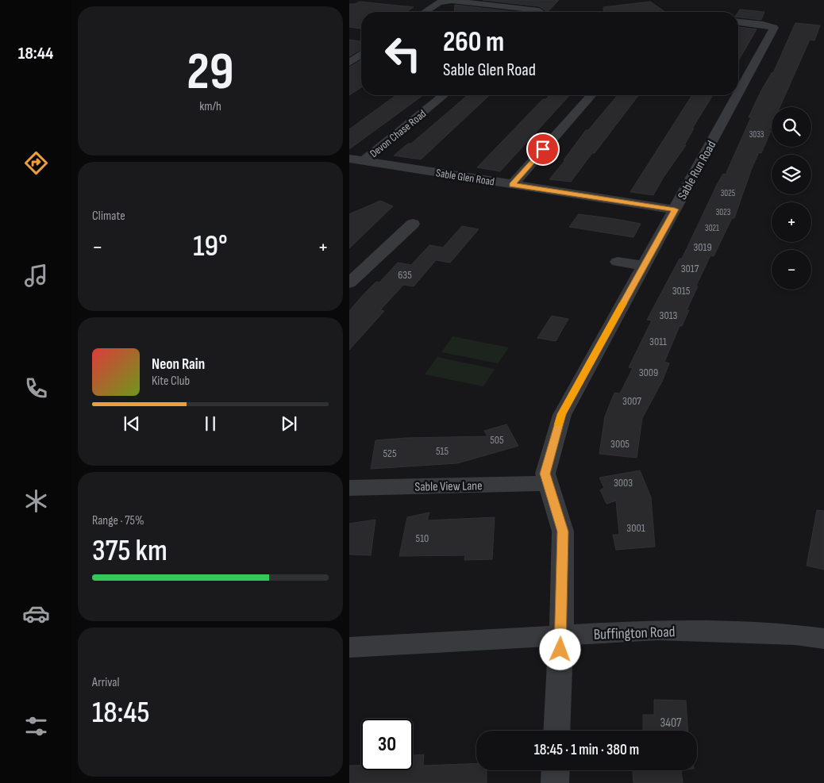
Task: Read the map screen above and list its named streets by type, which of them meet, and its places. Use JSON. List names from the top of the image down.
{
  "streets": {
    "street": [
      "Devon Chase Road",
      "Sable Run Road",
      "Sable Glen Road",
      "Sable View Lane",
      "Buffington Road"
    ]
  },
  "crossings": [
    ["Devon Chase Road", "Sable Glen Road"],
    ["Sable Run Road", "Sable Glen Road"],
    ["Sable Run Road", "Sable View Lane"],
    ["Sable Run Road", "Buffington Road"]
  ],
  "house_numbers": [
    "3033",
    "3025",
    "3023",
    "3021",
    "3019",
    "3017",
    "635",
    "3015",
    "3013",
    "3011",
    "3009",
    "3007",
    "505",
    "3005",
    "515",
    "525",
    "3003",
    "3001",
    "510",
    "3407"
  ],
  "page": {
    "tabs": "18:44",
    "tile": [
      ["29", "km/h"],
      "Climate",
      ["Range · 75%", "375 km"],
      ["Arrival", "18:45"]
    ],
    "turn": ["260 m", "Sable Glen Road"],
    "map_buttons": ["+", "−"],
    "heat": ["−", "19°", "+"],
    "song": ["Neon Rain", "Kite Club"],
    "limit": "30",
    "trip": "18:45 · 1 min · 380 m"
  }
}
